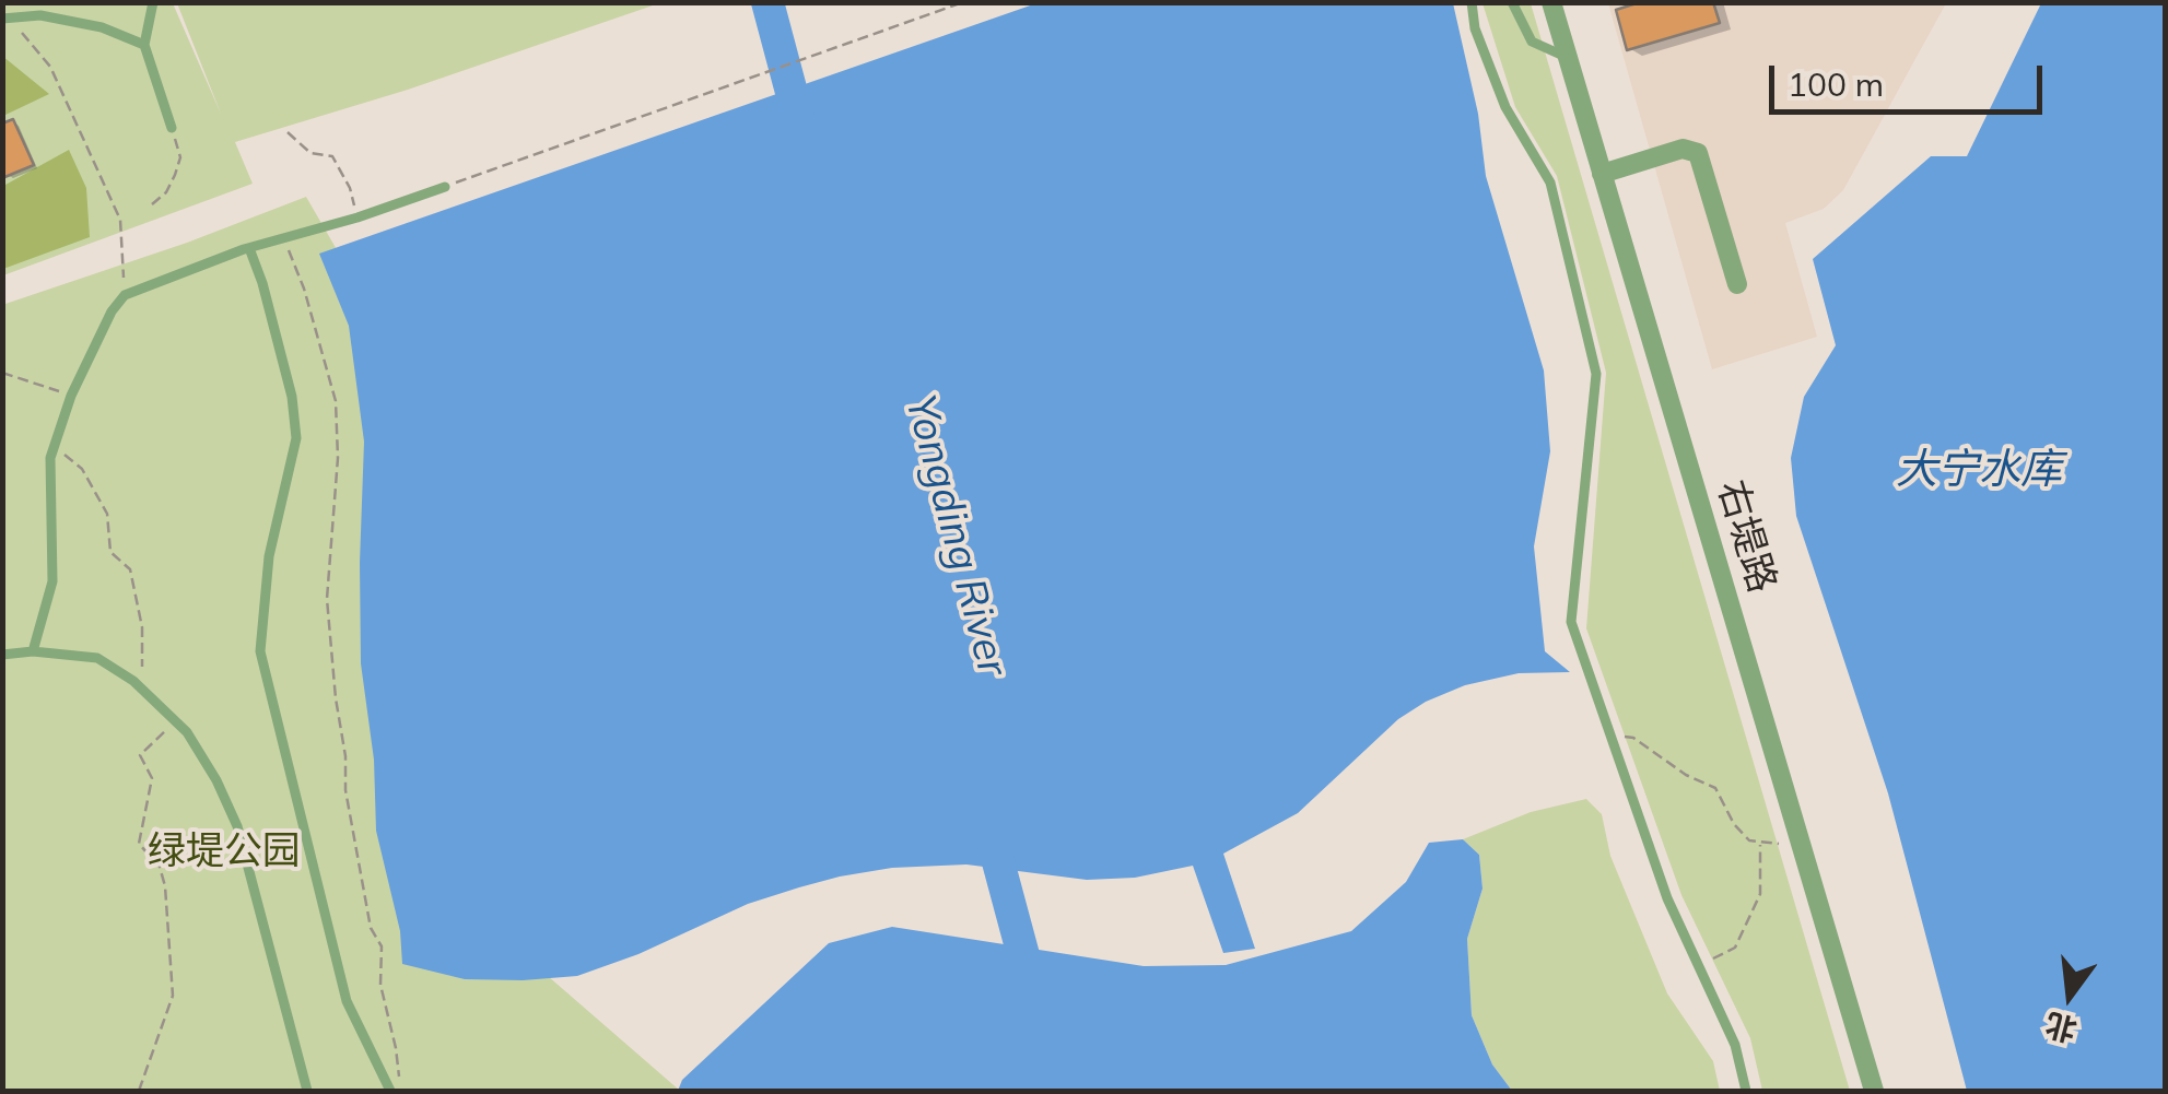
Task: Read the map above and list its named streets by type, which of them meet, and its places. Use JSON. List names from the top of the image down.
{
  "streets": {
    "street": ["右堤路"]
  },
  "water": ["大宁水库", "Yongding River"],
  "parks": ["绿堤公园"],
  "scale_bar": "100 m",
  "north": "bottom"
}
